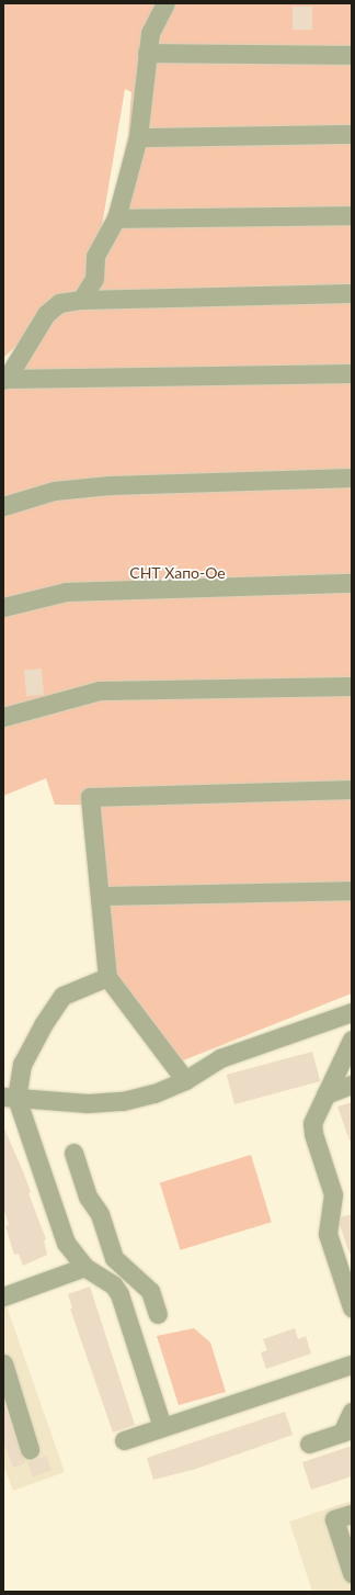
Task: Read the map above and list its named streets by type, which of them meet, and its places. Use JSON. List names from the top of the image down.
{
  "parks": ["СНТ Хапо-Ое"]
}
